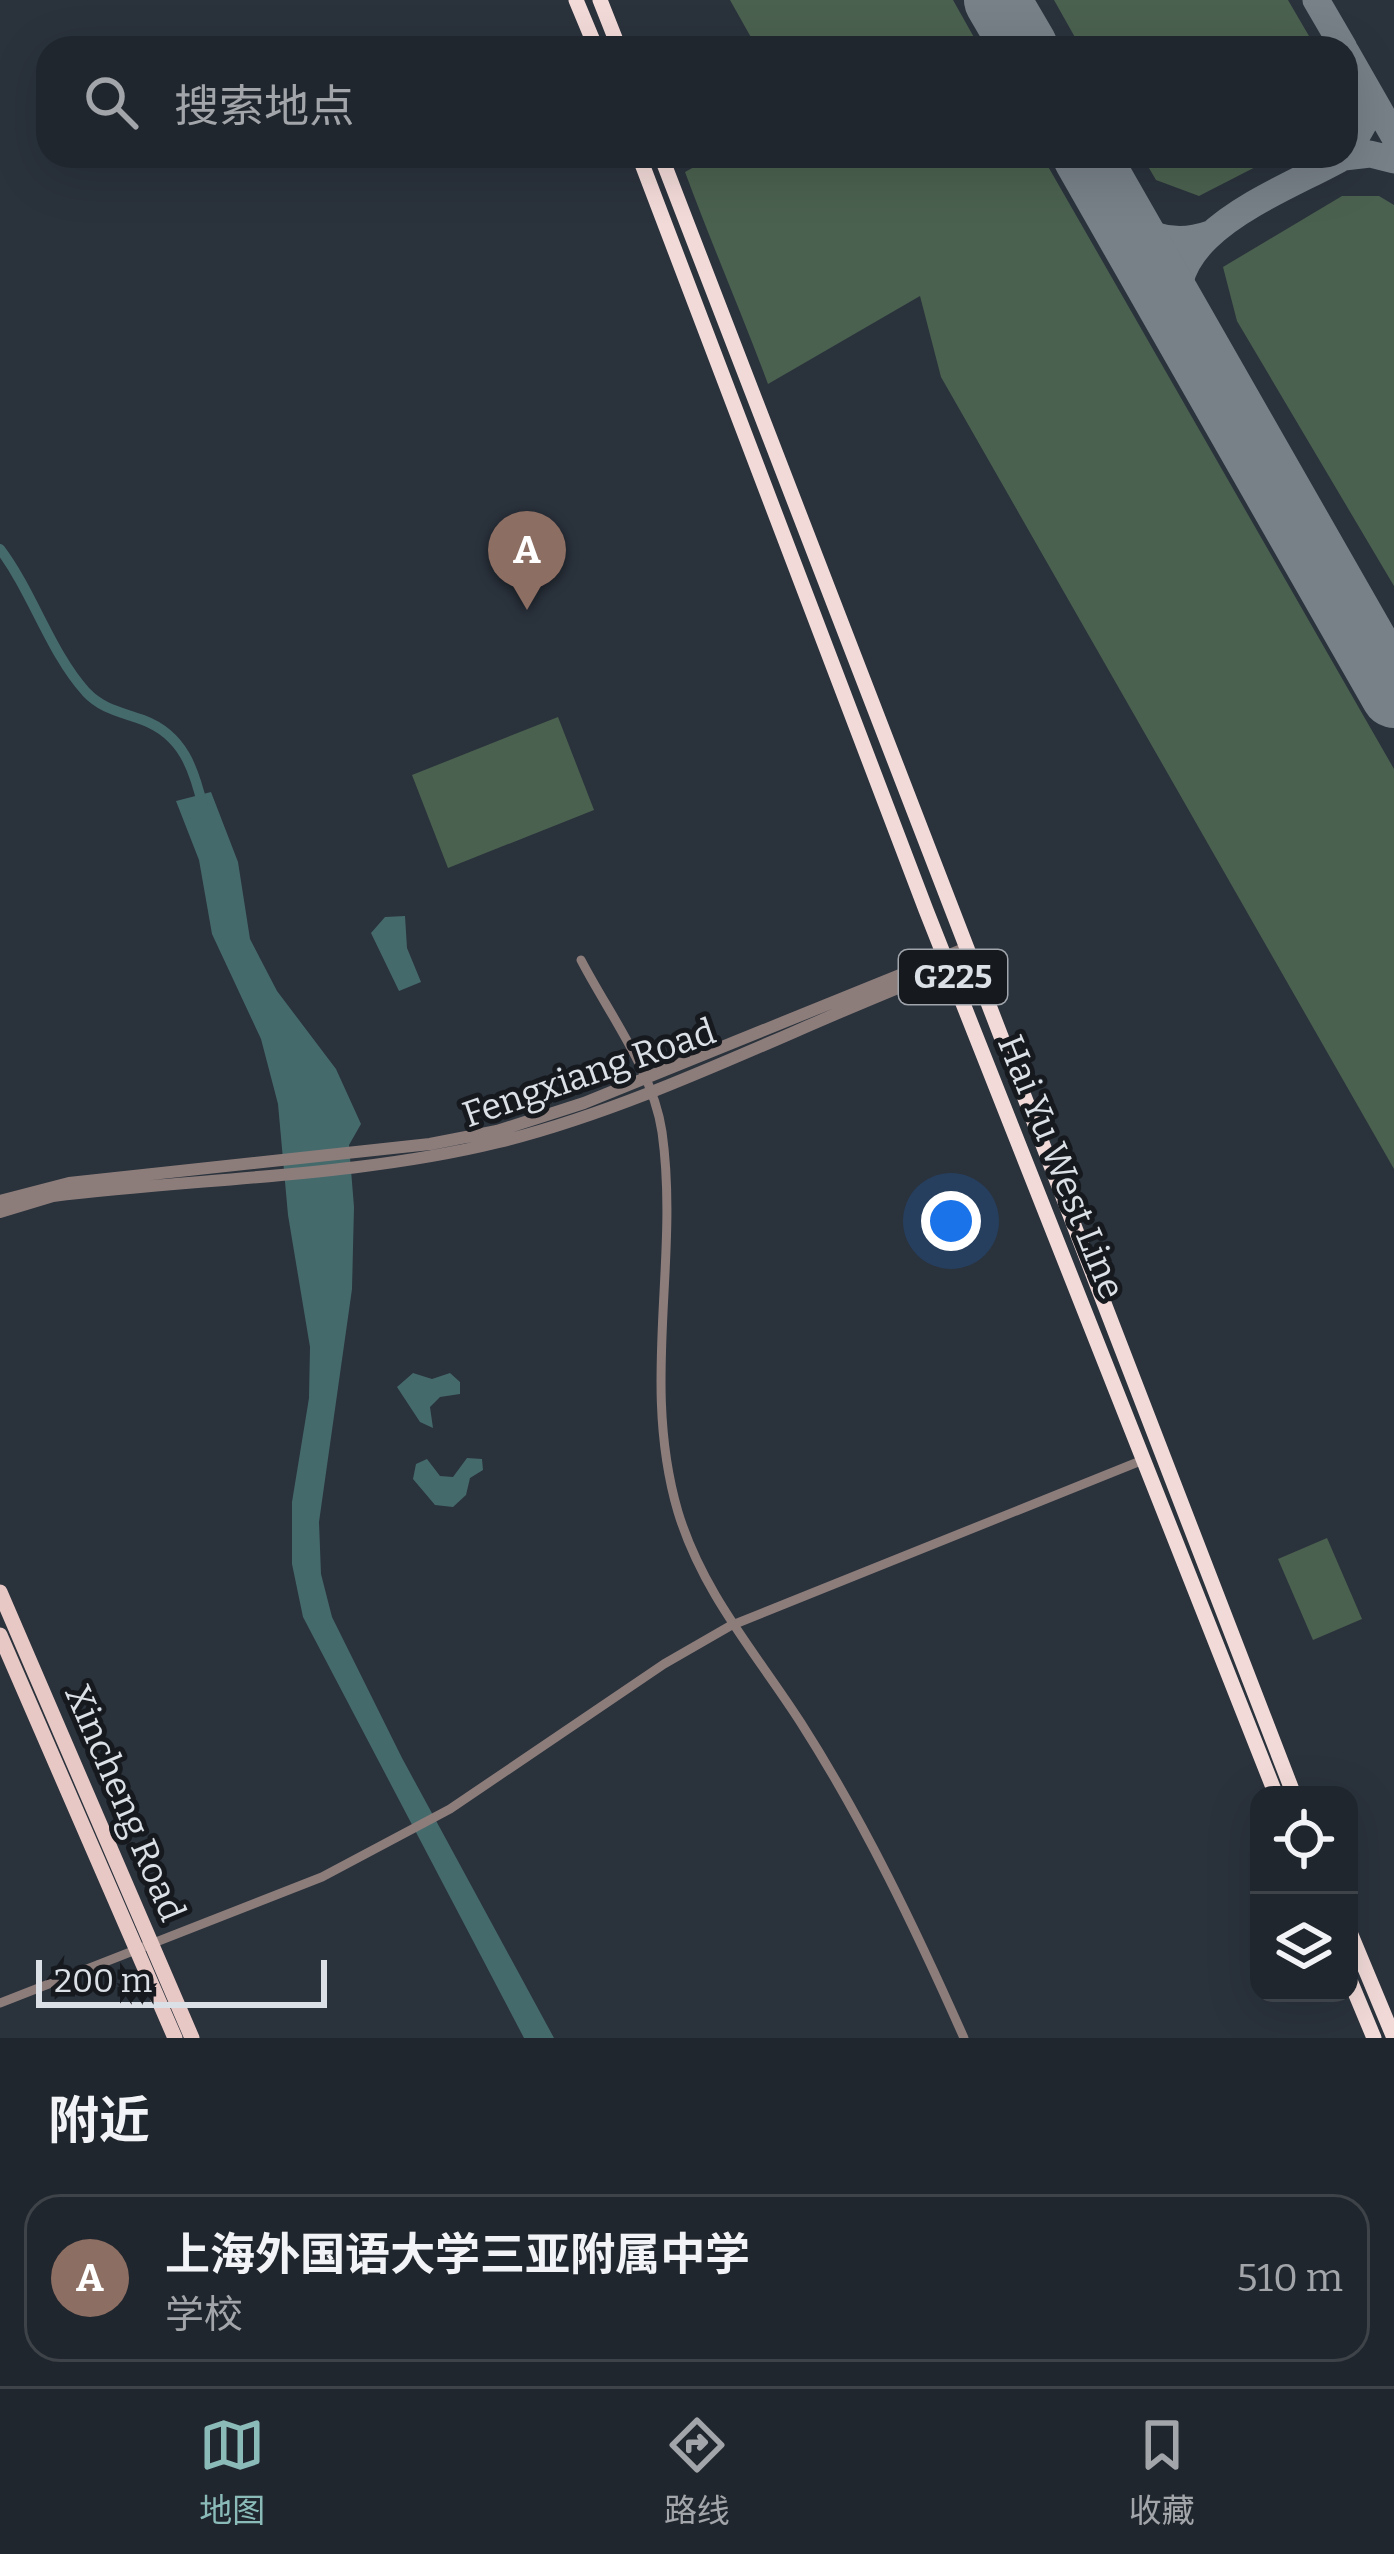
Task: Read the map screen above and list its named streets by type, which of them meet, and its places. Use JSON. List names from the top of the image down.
{
  "streets": {
    "highway": ["G225", "Hai Yu West Line"],
    "main road": ["Xincheng Road"],
    "street": ["Fengxiang Road"]
  },
  "crossings": [
    ["Fengxiang Road", "Hai Yu West Line"]
  ],
  "scale_bar": "200 m",
  "page": {
    "search": "搜索地点",
    "pins": "A",
    "scale": "200 m",
    "heading": "附近",
    "list": [
      {
        "mark": "A",
        "name": "上海外国语大学三亚附属中学",
        "note": "学校",
        "value": "510 m"
      }
    ],
    "nav": ["地图", "路线", "收藏"]
  }
}
